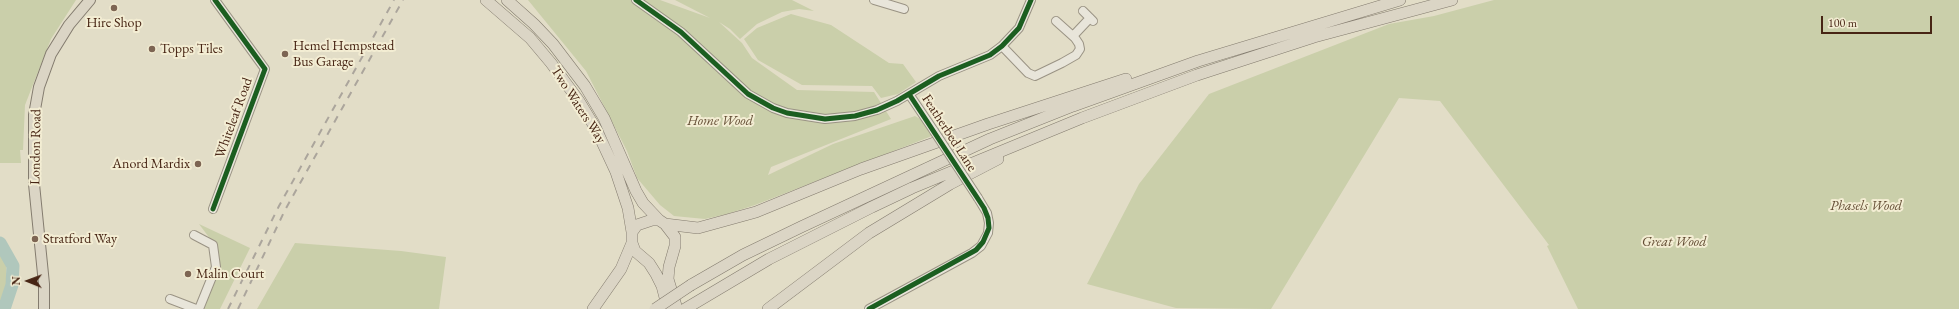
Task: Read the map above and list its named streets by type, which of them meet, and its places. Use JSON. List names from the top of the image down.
{
  "streets": {
    "highway": ["Two Waters Way"],
    "main road": ["London Road"],
    "street": ["Whiteleaf Road", "Featherbed Lane"]
  },
  "parks": ["Home Wood", "Phasels Wood", "Great Wood"],
  "places": [
    "Hire Shop",
    "Topps Tiles",
    "Hemel Hempstead Bus Garage",
    "Anord Mardix",
    "Stratford Way",
    "Malin Court"
  ],
  "scale_bar": "100 m",
  "north": "left"
}
